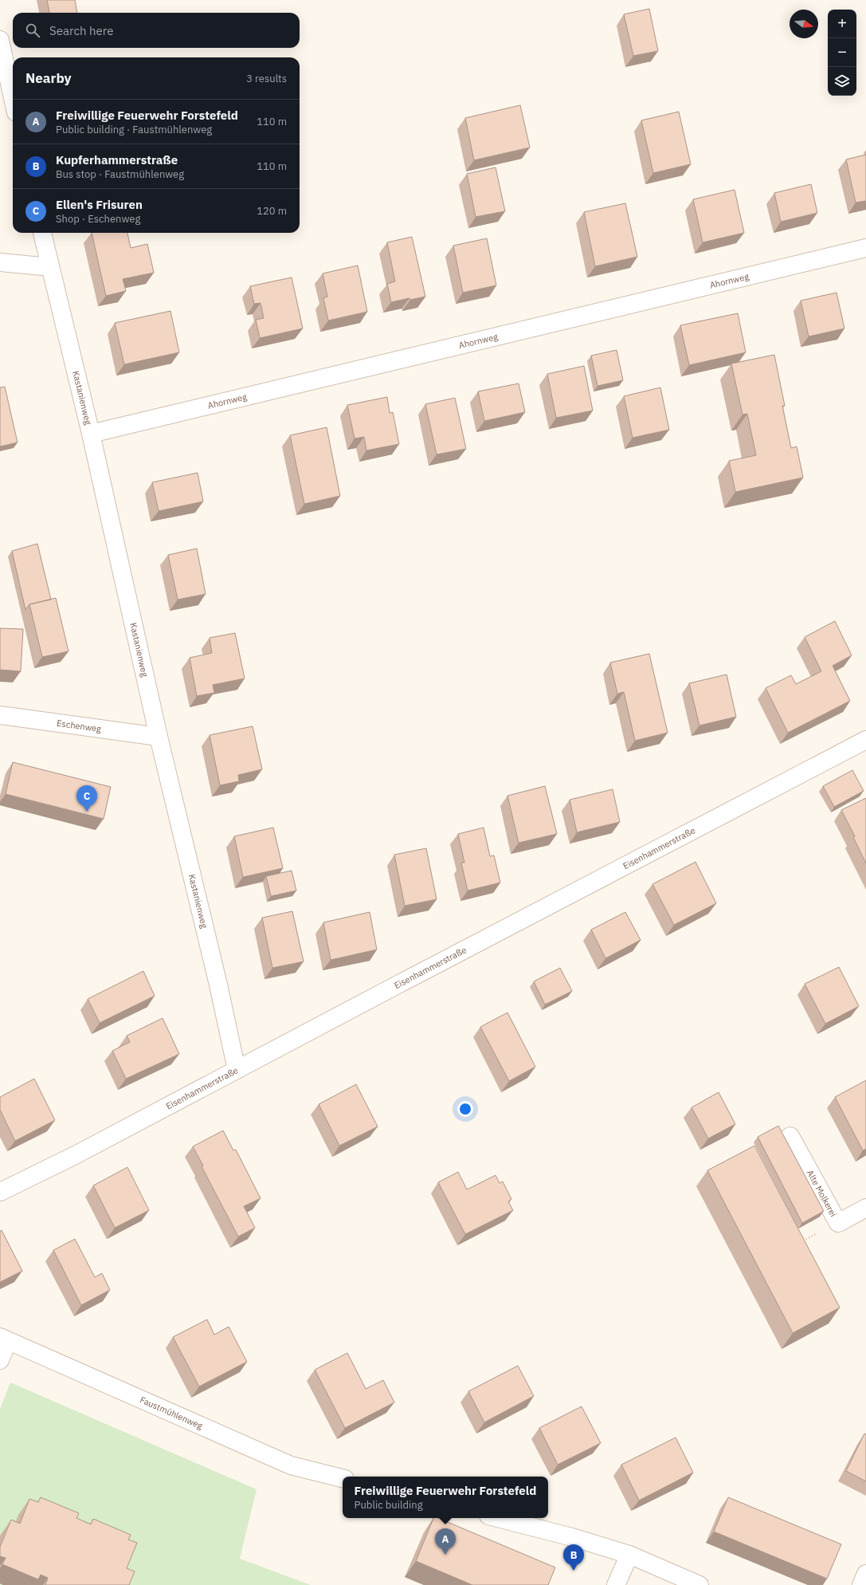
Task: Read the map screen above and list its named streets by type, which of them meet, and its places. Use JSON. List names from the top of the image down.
{
  "streets": {
    "street": [
      "Ahornweg",
      "Kastanienweg",
      "Eschenweg",
      "Eisenhammerstraße",
      "Alte Molkerei",
      "Faustmühlenweg"
    ]
  },
  "crossings": [
    ["Ahornweg", "Kastanienweg"],
    ["Kastanienweg", "Eschenweg"],
    ["Kastanienweg", "Eisenhammerstraße"]
  ],
  "north": "right",
  "page": {
    "map_buttons": ["+", "−"],
    "search": "Search here",
    "heading": ["Nearby", "3 results"],
    "list": [
      {
        "mark": "A",
        "name": "Freiwillige Feuerwehr Forstefeld",
        "note": "Public building · Faustmühlenweg",
        "value": "110 m"
      },
      {
        "mark": "B",
        "name": "Kupferhammerstraße",
        "note": "Bus stop · Faustmühlenweg",
        "value": "110 m"
      },
      {
        "mark": "C",
        "name": "Ellen's Frisuren",
        "note": "Shop · Eschenweg",
        "value": "120 m"
      }
    ],
    "pins": ["C", "A", "B"],
    "popup": ["Freiwillige Feuerwehr Forstefeld", "Public building"]
  }
}
